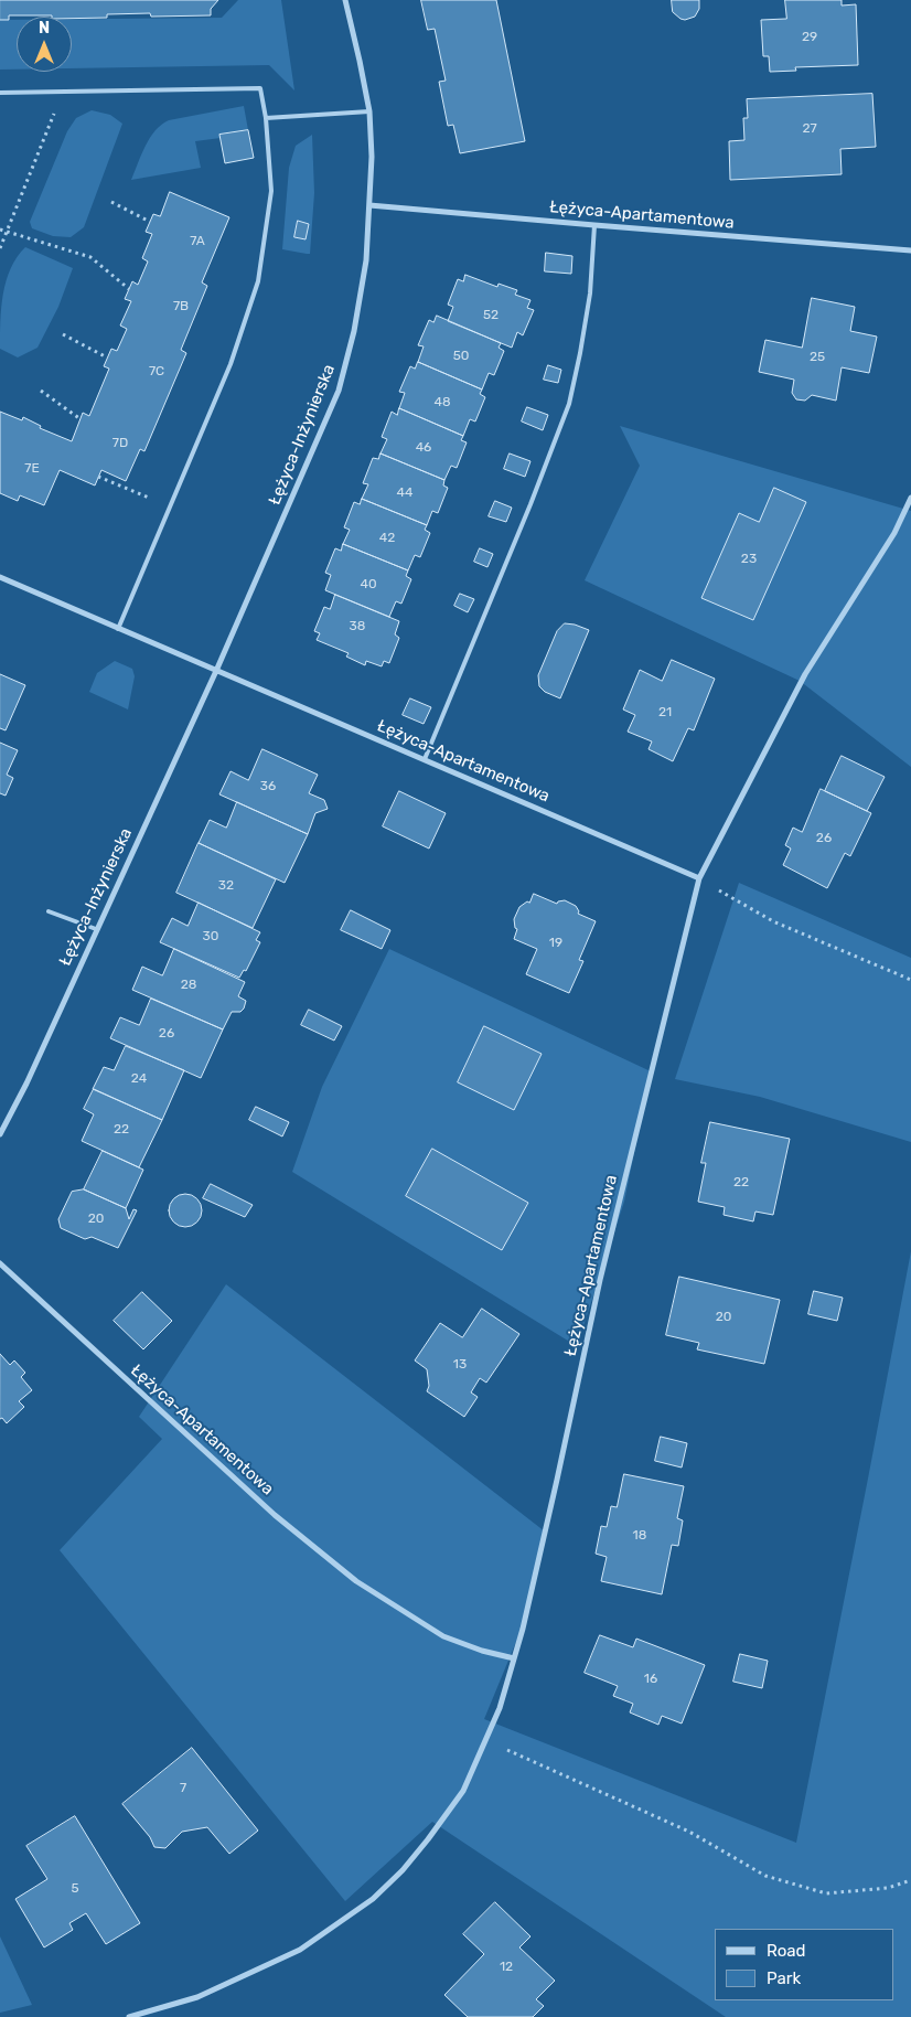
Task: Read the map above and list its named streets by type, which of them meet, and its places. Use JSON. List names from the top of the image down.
{
  "streets": {
    "street": ["Łężyca-Apartamentowa", "Łężyca-Inżynierska"]
  },
  "crossings": [
    ["Łężyca-Apartamentowa", "Łężyca-Inżynierska"]
  ],
  "house_numbers": [
    "29",
    "27",
    "7A",
    "7B",
    "52",
    "50",
    "25",
    "7C",
    "48",
    "7D",
    "46",
    "7E",
    "44",
    "42",
    "23",
    "40",
    "38",
    "21",
    "36",
    "26",
    "32",
    "30",
    "19",
    "28",
    "26",
    "24",
    "22",
    "22",
    "20",
    "20",
    "13",
    "18",
    "16",
    "7",
    "5",
    "12"
  ],
  "legend": ["Road", "Park"],
  "north": "top"
}
